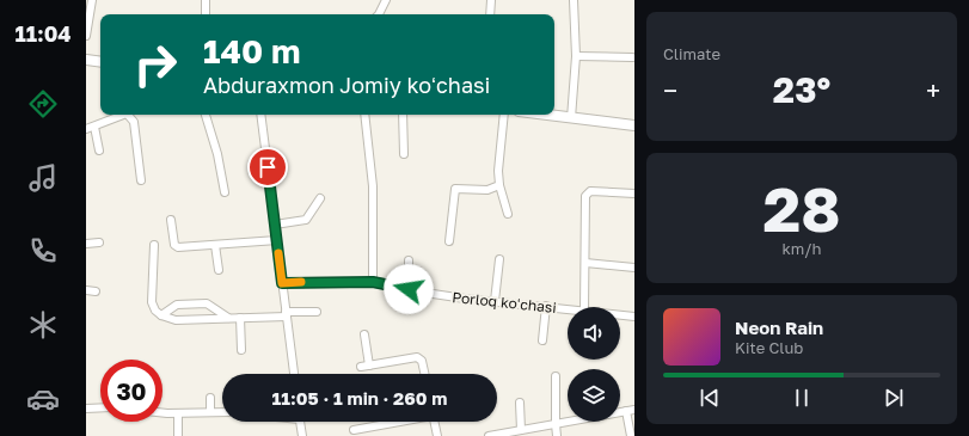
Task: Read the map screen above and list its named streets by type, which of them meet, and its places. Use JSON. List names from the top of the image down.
{
  "streets": {
    "street": ["Porloq koʻchasi"]
  },
  "page": {
    "tabs": "11:04",
    "tile": [
      "Climate",
      ["28", "km/h"]
    ],
    "turn": ["140 m", "Abduraxmon Jomiy koʻchasi"],
    "heat": ["−", "23°", "+"],
    "song": ["Neon Rain", "Kite Club"],
    "limit": "30",
    "trip": "11:05 · 1 min · 260 m"
  }
}
